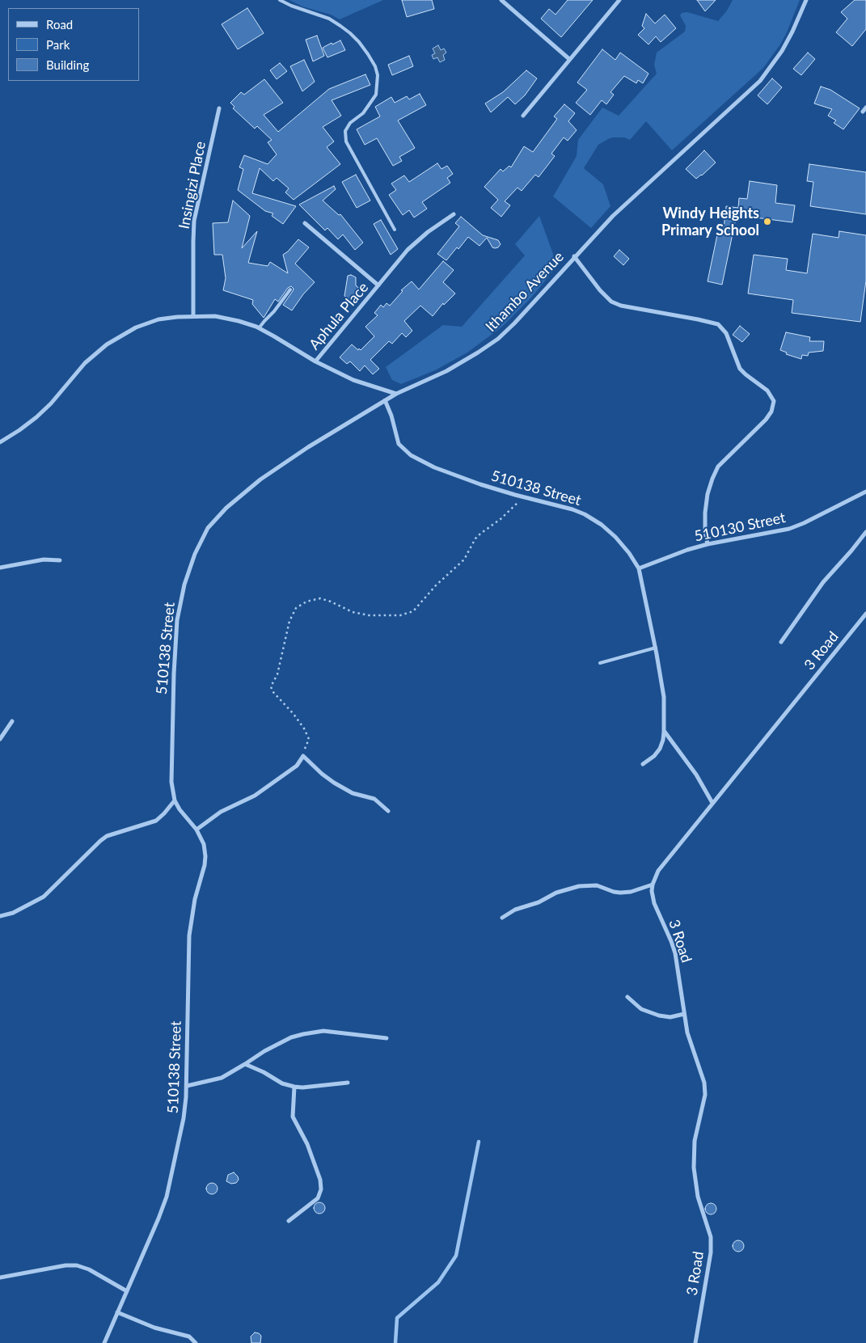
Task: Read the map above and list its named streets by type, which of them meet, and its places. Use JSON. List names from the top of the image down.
{
  "streets": {
    "street": [
      "Insingizi Place",
      "Ithambo Avenue",
      "Aphula Place",
      "510138 Street",
      "510130 Street",
      "3 Road"
    ]
  },
  "crossings": [
    ["Ithambo Avenue", "510138 Street"],
    ["510138 Street", "510130 Street"]
  ],
  "places": ["Windy Heights Primary School"],
  "legend": ["Road", "Park", "Building"]
}
